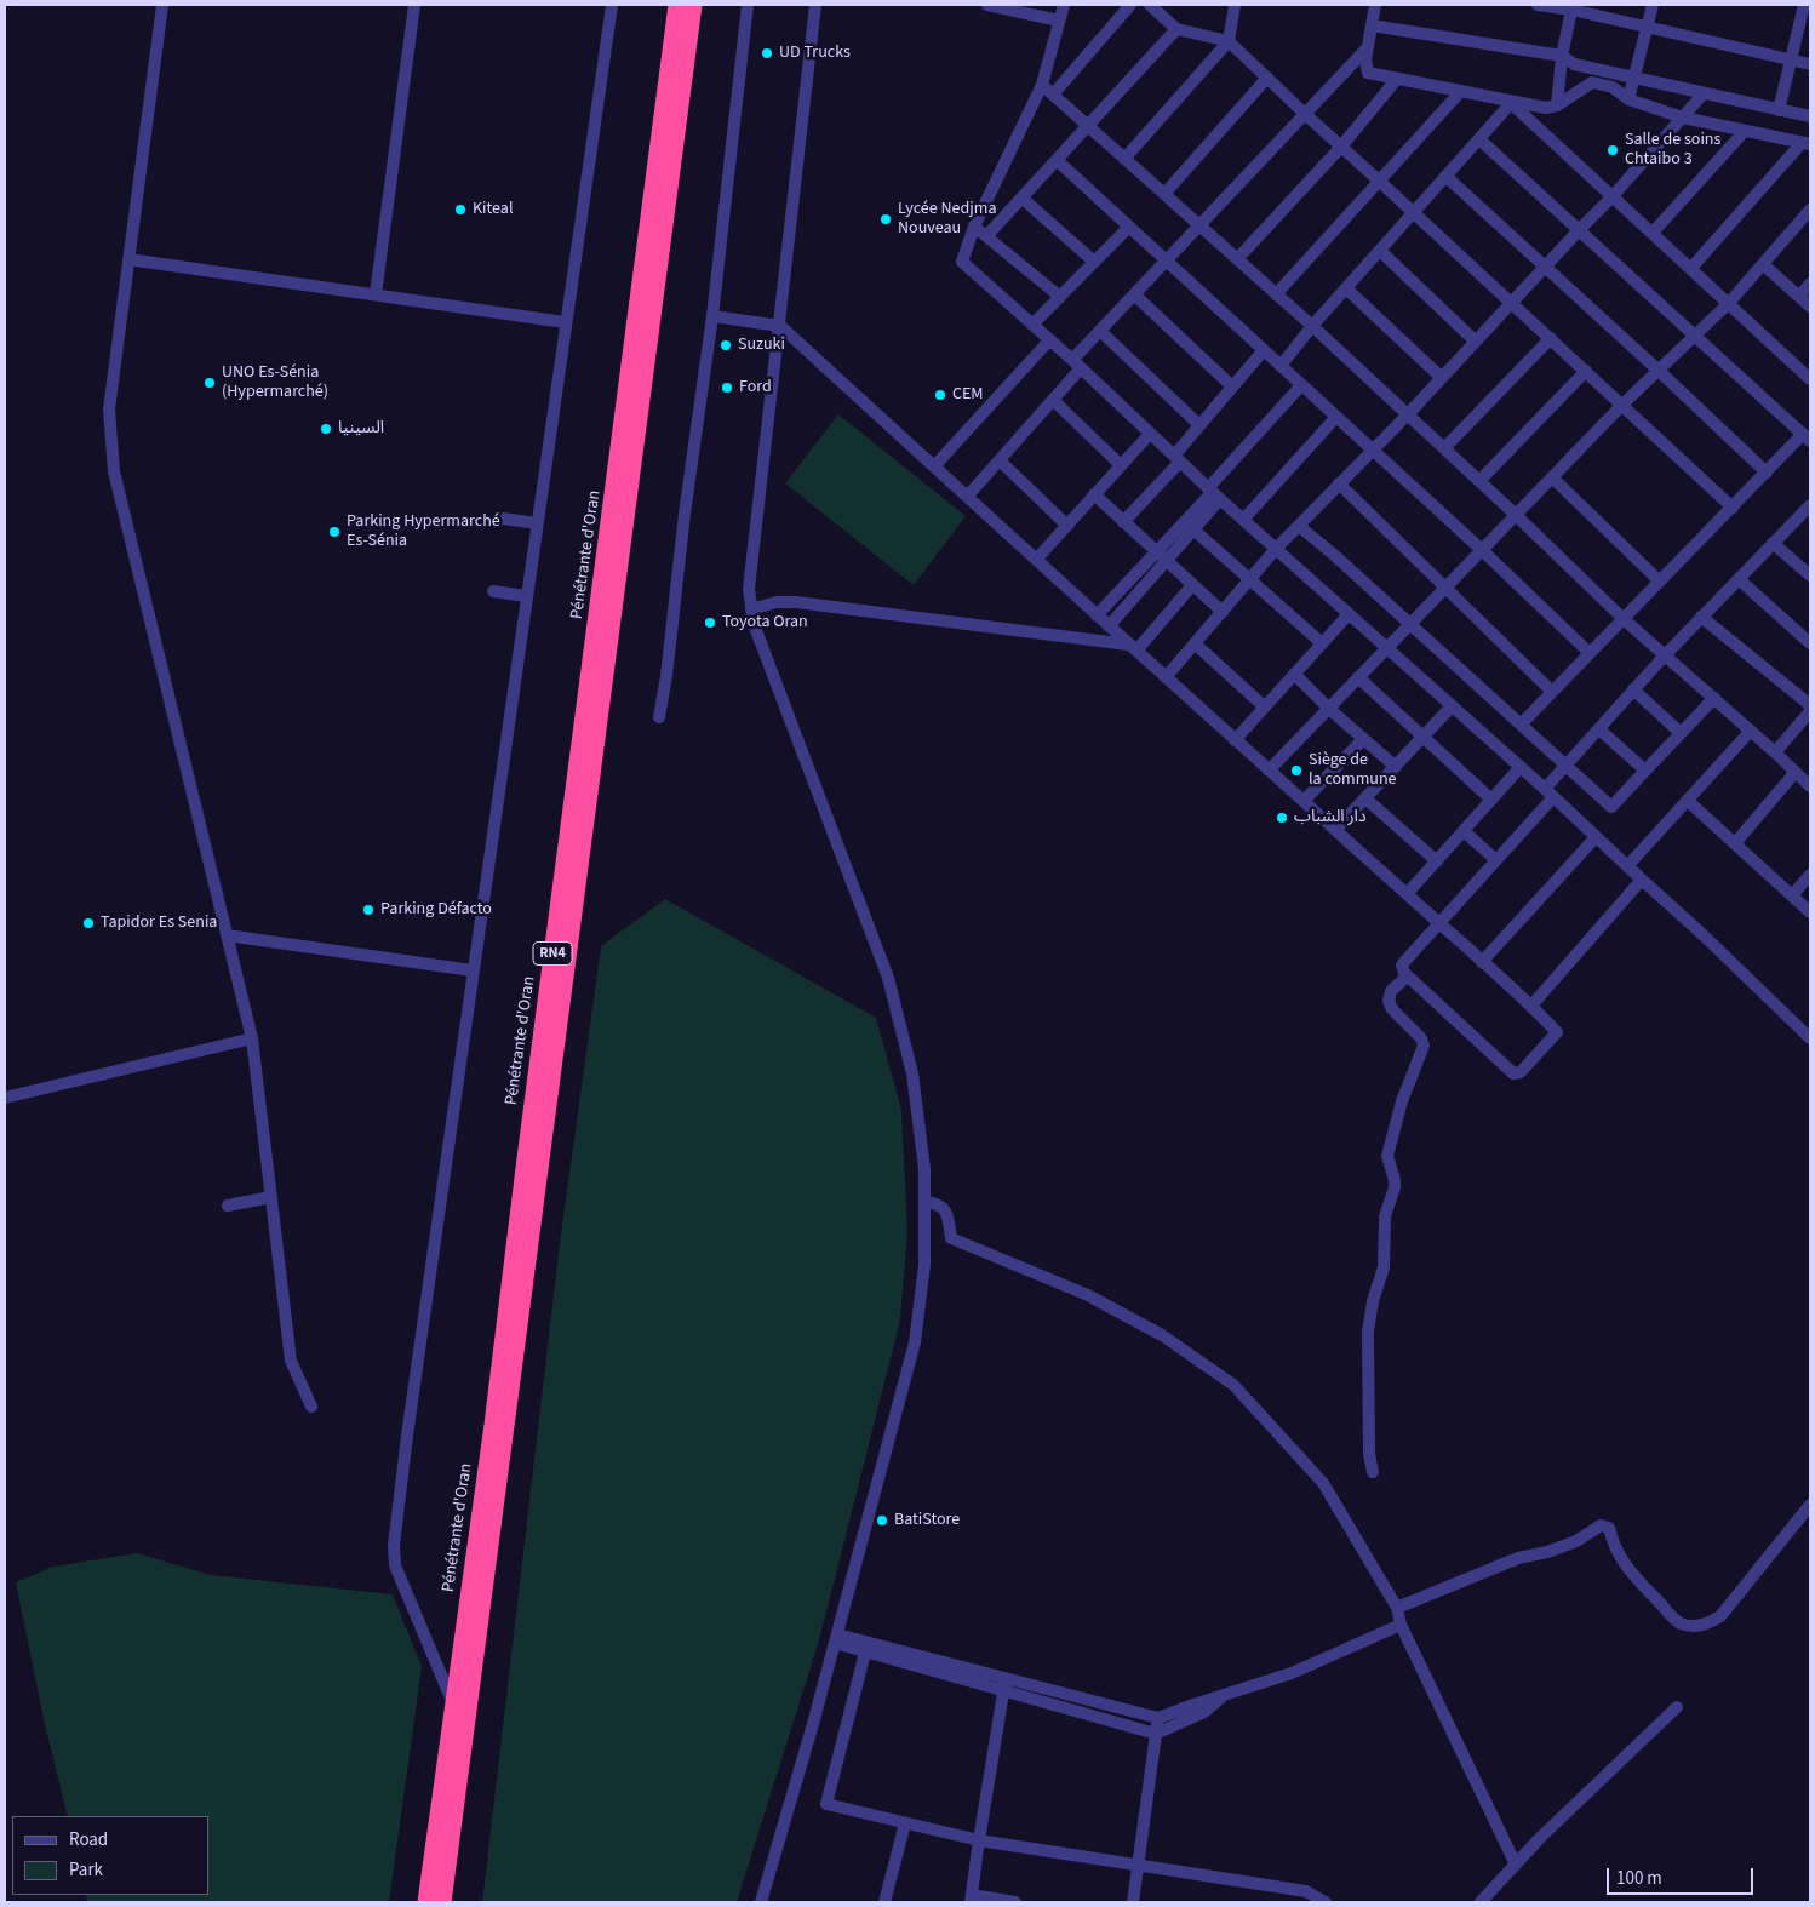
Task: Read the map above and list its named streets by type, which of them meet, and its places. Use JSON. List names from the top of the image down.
{
  "streets": {
    "highway": ["Pénétrante d'Oran", "RN4"]
  },
  "places": [
    "UD Trucks",
    "Salle de soins Chtaibo 3",
    "Kiteal",
    "Lycée Nedjma Nouveau",
    "Suzuki",
    "UNO Es-Sénia (Hypermarché)",
    "Ford",
    "CEM",
    "السينيا",
    "Parking Hypermarché Es-Sénia",
    "Toyota Oran",
    "Siège de la commune",
    "دار الشباب",
    "Parking Défacto",
    "Tapidor Es Senia",
    "BatiStore"
  ],
  "legend": ["Road", "Park"],
  "scale_bar": "100 m"
}
